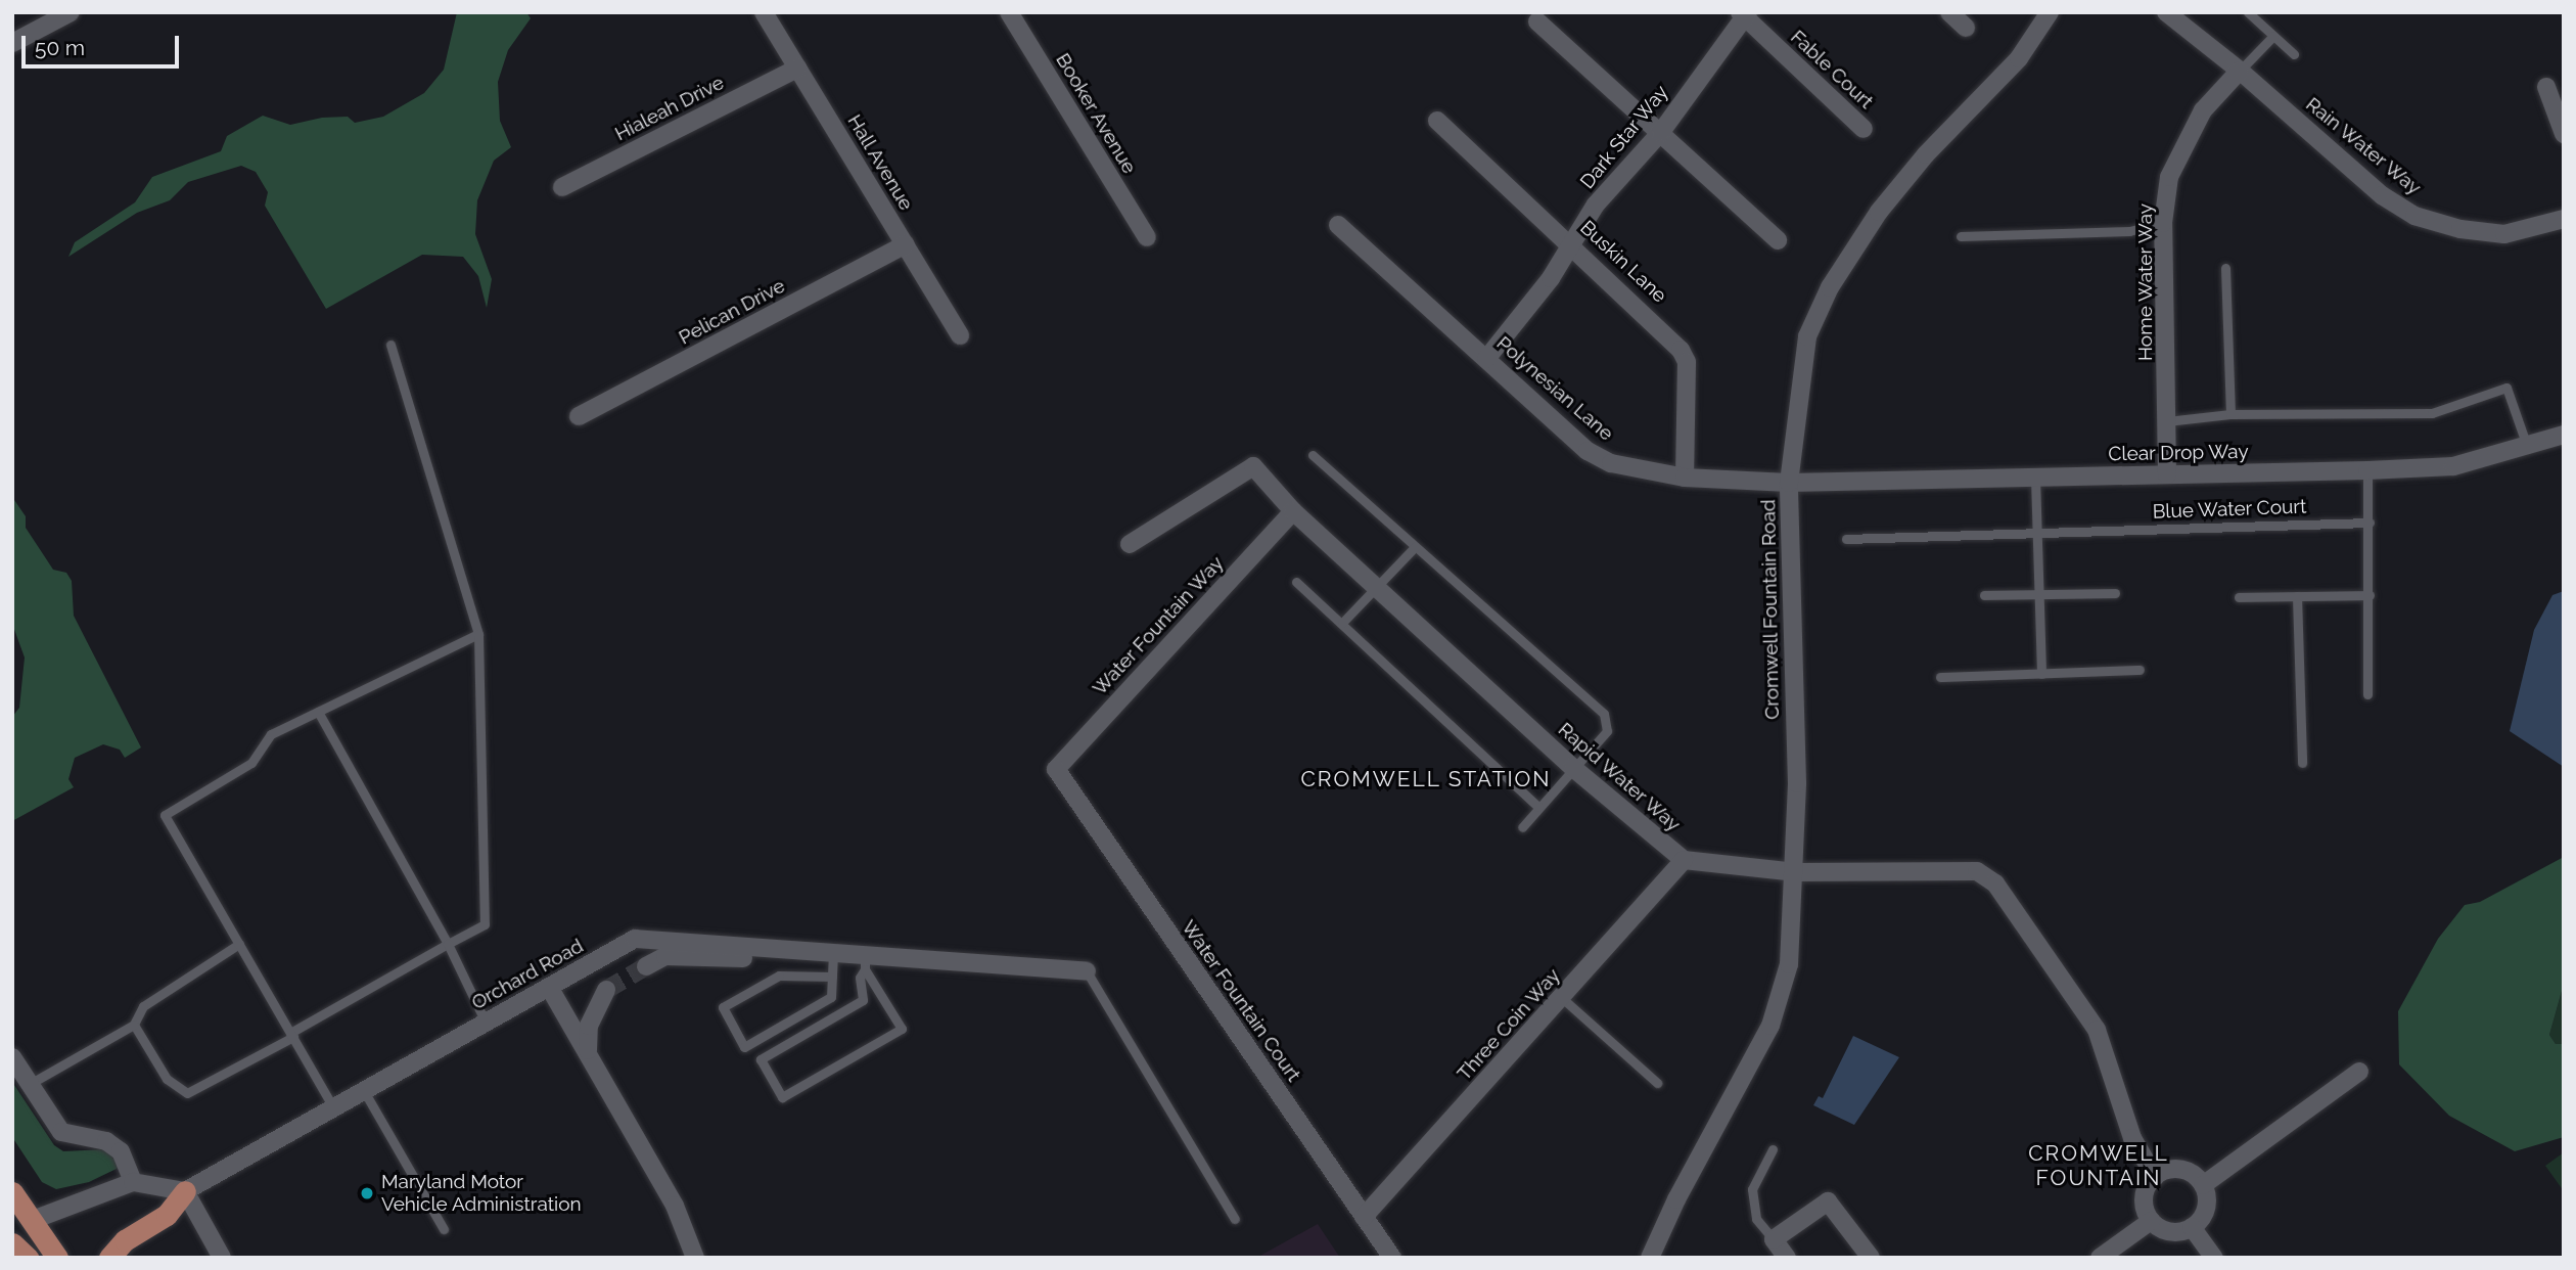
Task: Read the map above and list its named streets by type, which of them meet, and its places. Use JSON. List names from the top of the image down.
{
  "streets": {
    "street": [
      "Fable Court",
      "Hialeah Drive",
      "Booker Avenue",
      "Dark Star Way",
      "Rain Water Way",
      "Hall Avenue",
      "Buskin Lane",
      "Home Water Way",
      "Pelican Drive",
      "Polynesian Lane",
      "Clear Drop Way",
      "Cromwell Fountain Road",
      "Water Fountain Way",
      "Rapid Water Way",
      "Orchard Road",
      "Water Fountain Court",
      "Three Coin Way"
    ],
    "lane": ["Blue Water Court"]
  },
  "crossings": [
    ["Fable Court", "Dark Star Way"],
    ["Hialeah Drive", "Hall Avenue"],
    ["Dark Star Way", "Buskin Lane"],
    ["Dark Star Way", "Polynesian Lane"],
    ["Rain Water Way", "Home Water Way"],
    ["Hall Avenue", "Pelican Drive"],
    ["Buskin Lane", "Polynesian Lane"],
    ["Home Water Way", "Clear Drop Way"],
    ["Polynesian Lane", "Clear Drop Way"],
    ["Polynesian Lane", "Cromwell Fountain Road"],
    ["Clear Drop Way", "Cromwell Fountain Road"],
    ["Cromwell Fountain Road", "Rapid Water Way"],
    ["Water Fountain Way", "Rapid Water Way"],
    ["Water Fountain Way", "Water Fountain Court"],
    ["Rapid Water Way", "Three Coin Way"],
    ["Water Fountain Court", "Three Coin Way"]
  ],
  "districts": ["CROMWELL STATION", "CROMWELL FOUNTAIN"],
  "places": ["Maryland Motor Vehicle Administration"],
  "scale_bar": "50 m"
}
